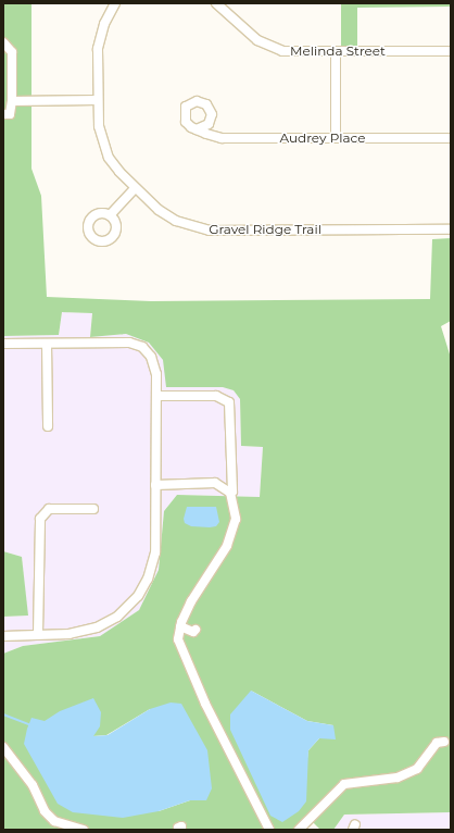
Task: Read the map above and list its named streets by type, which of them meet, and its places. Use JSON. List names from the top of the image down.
{
  "streets": {
    "street": ["Melinda Street", "Audrey Place", "Gravel Ridge Trail"]
  }
}
